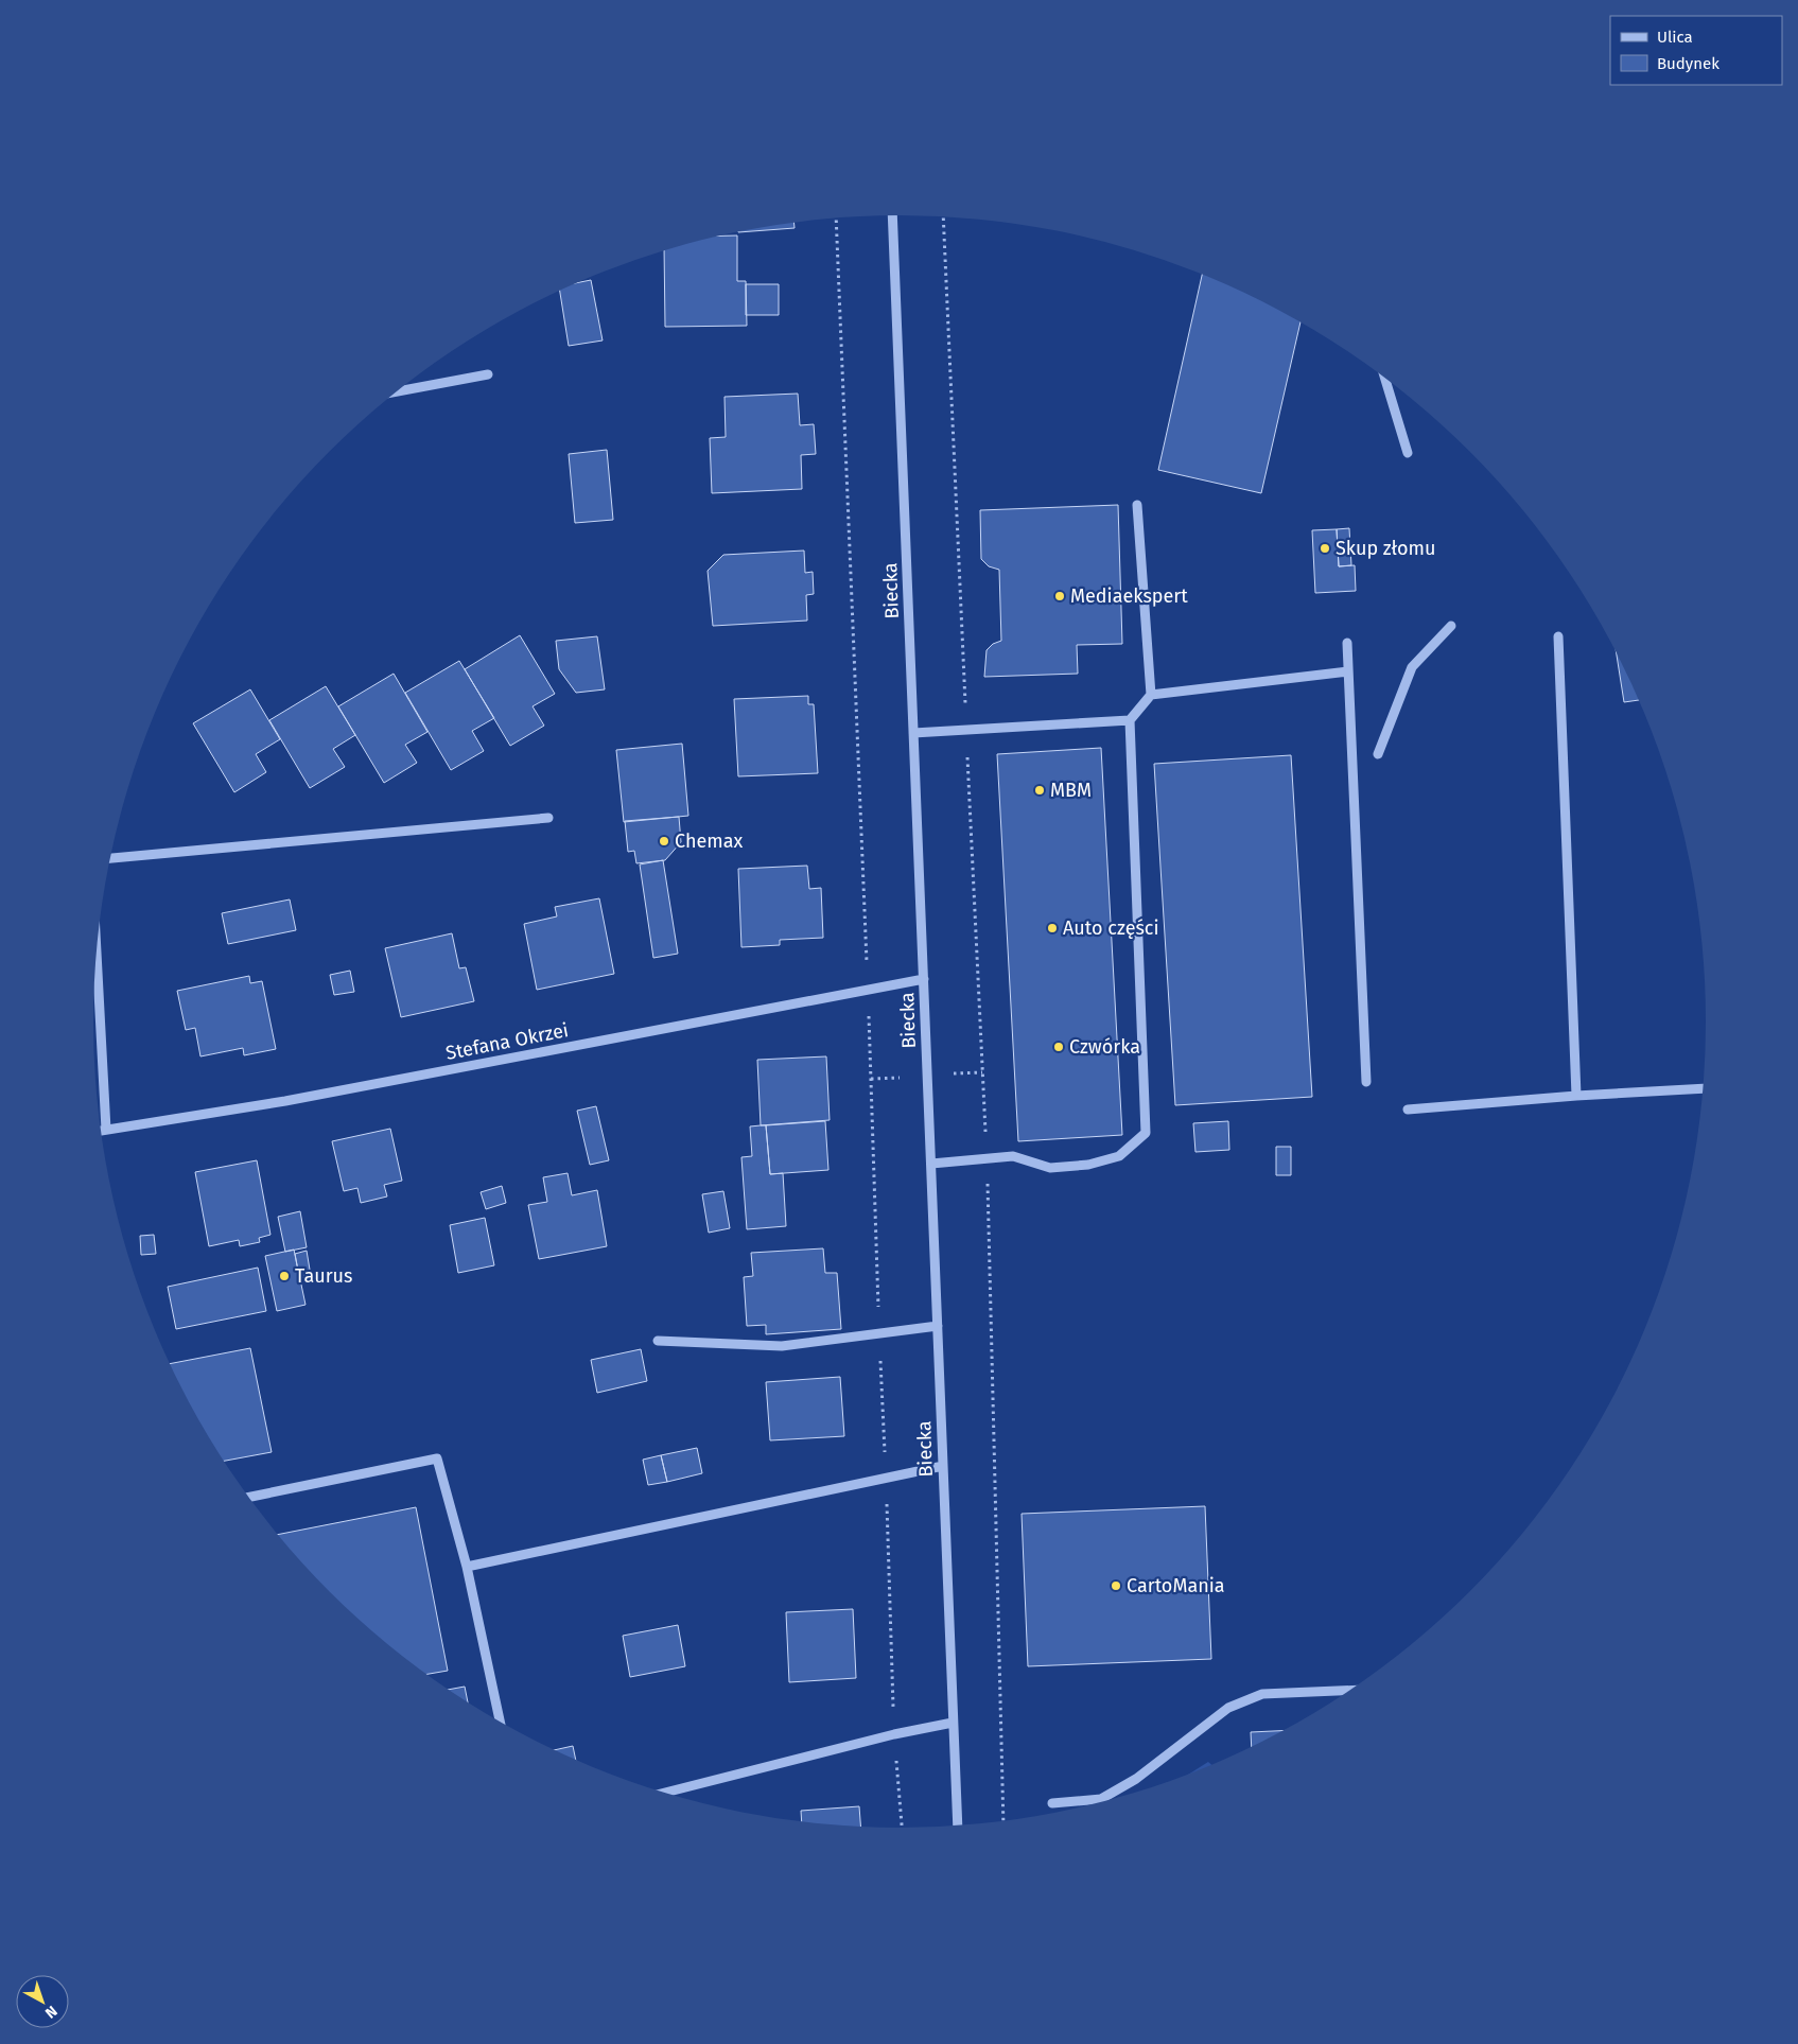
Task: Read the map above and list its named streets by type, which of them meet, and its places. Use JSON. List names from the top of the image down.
{
  "streets": {
    "street": ["Biecka", "Stefana Okrzei"]
  },
  "crossings": [
    ["Biecka", "Stefana Okrzei"]
  ],
  "places": [
    "Skup złomu",
    "Mediaekspert",
    "MBM",
    "Chemax",
    "Auto części",
    "Czwórka",
    "Taurus",
    "CartoMania"
  ],
  "legend": ["Ulica", "Budynek"],
  "north": "bottom right"
}
